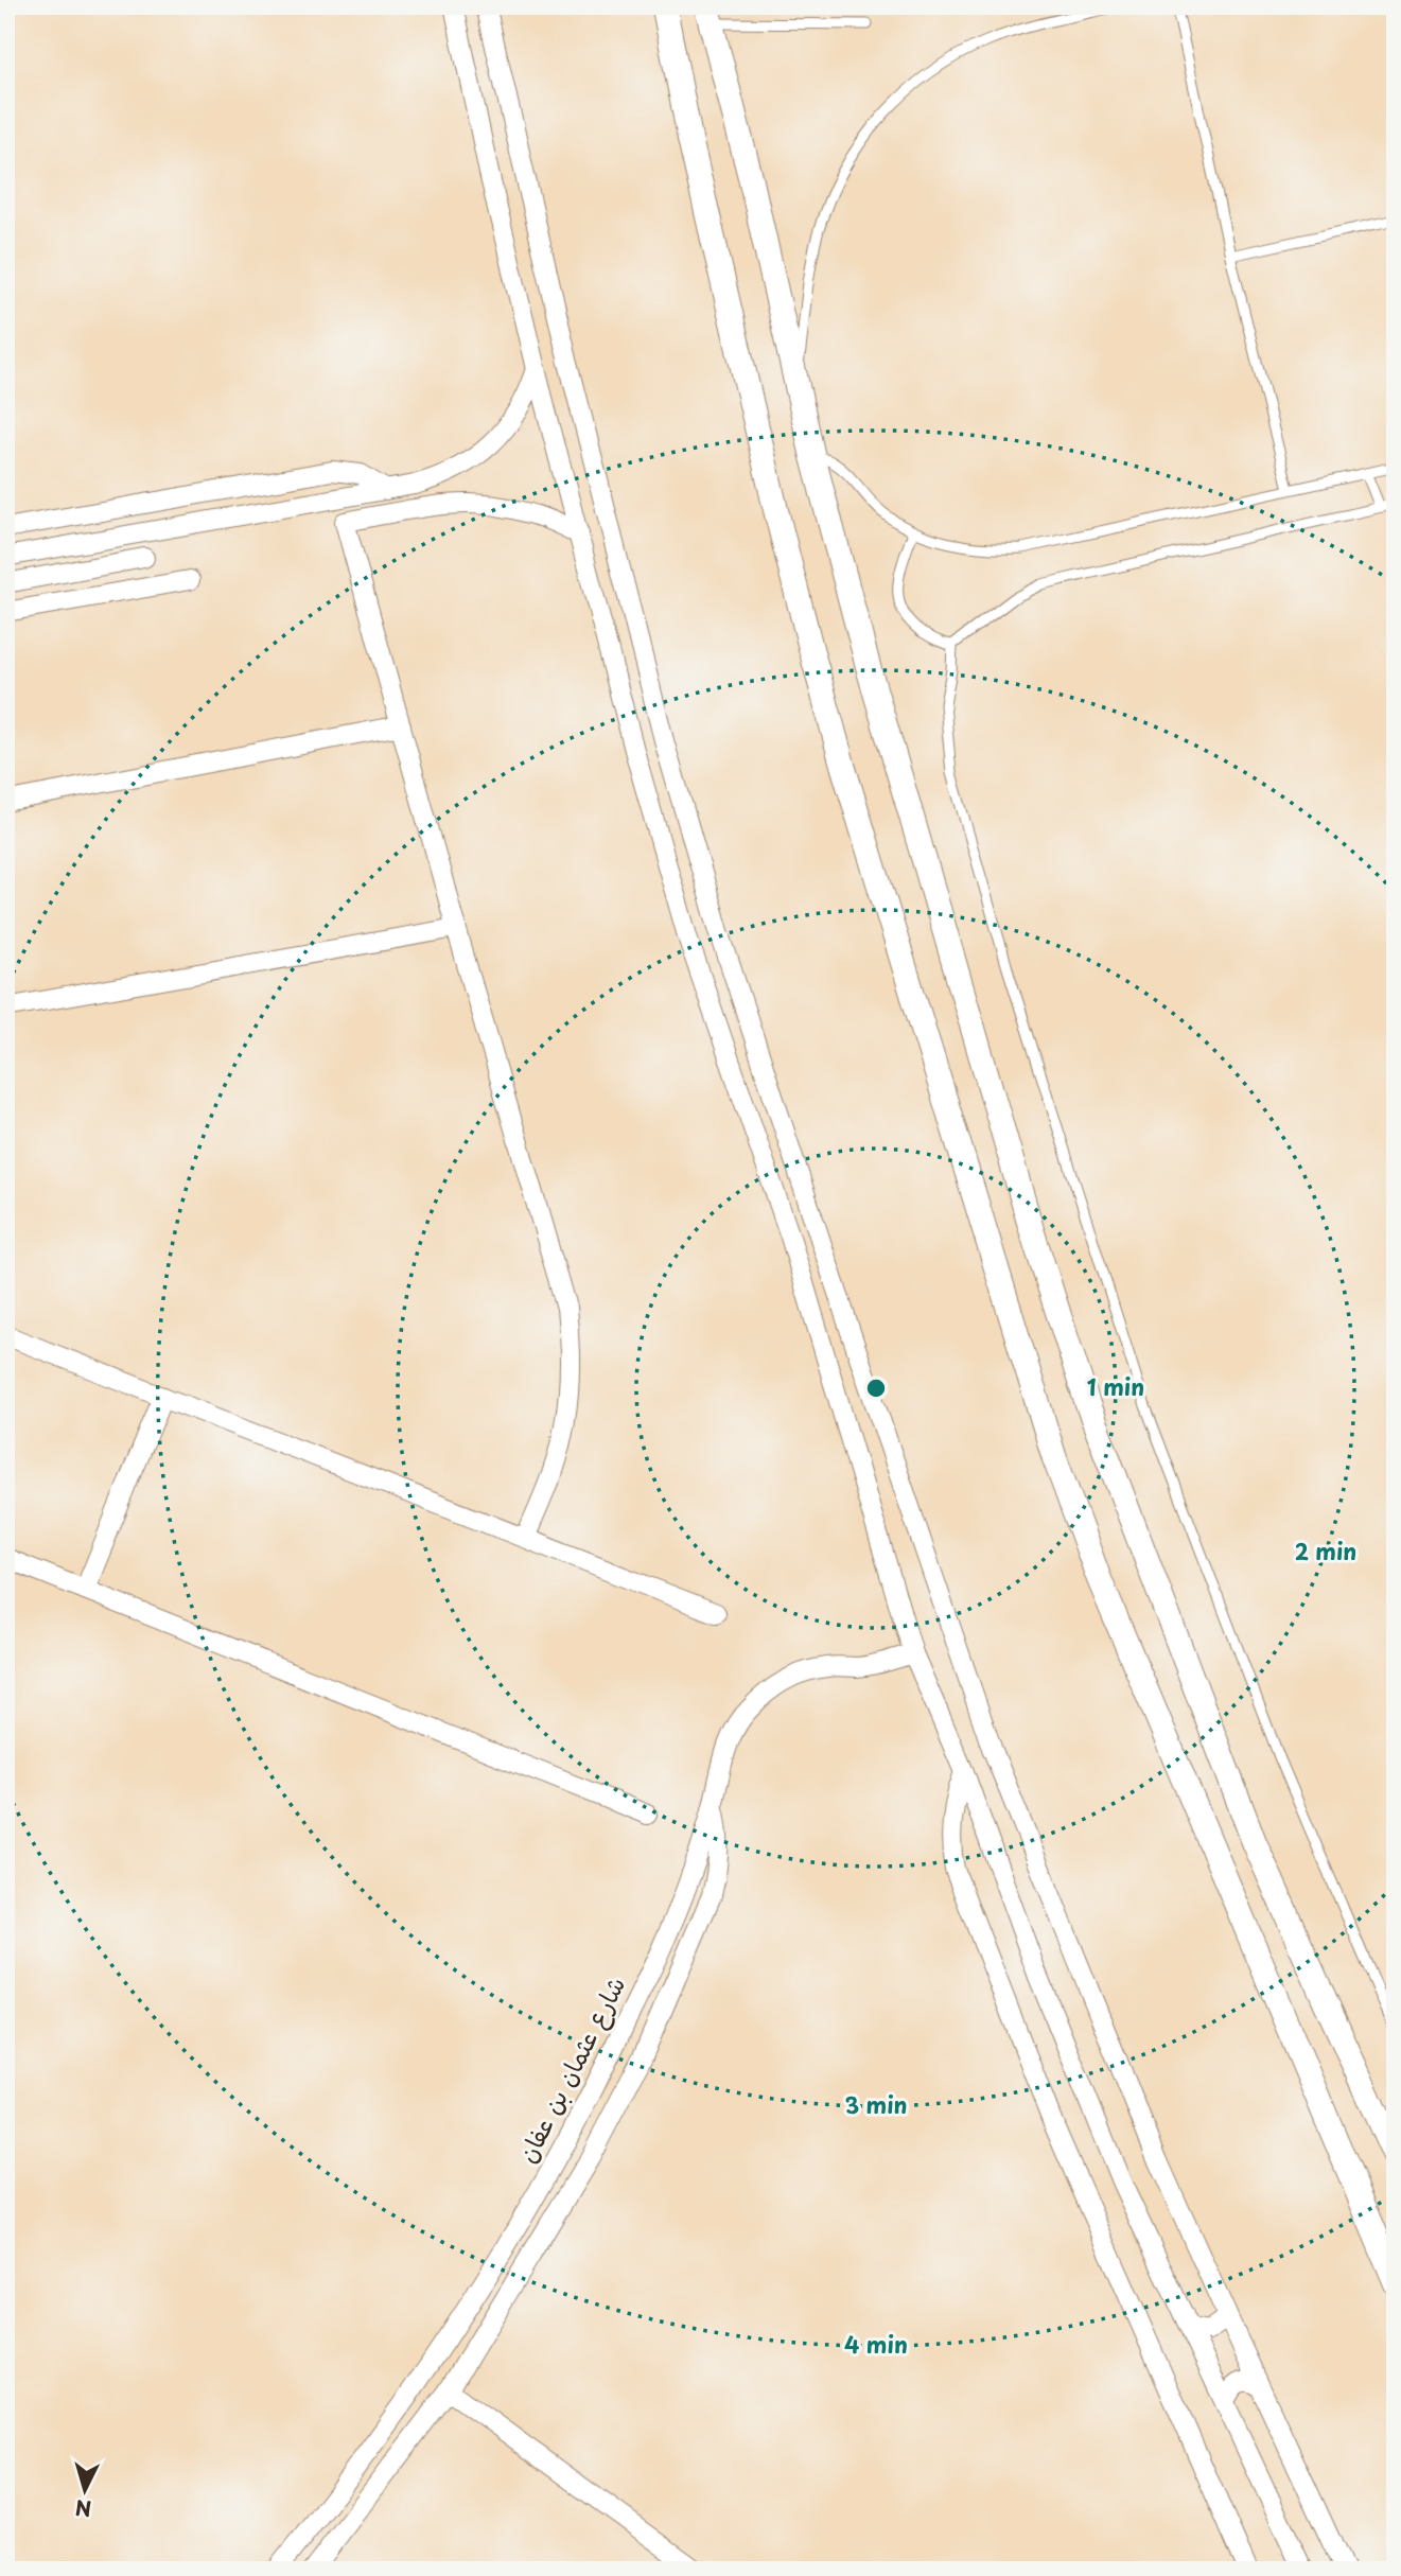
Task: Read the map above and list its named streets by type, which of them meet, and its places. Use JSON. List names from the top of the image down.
{
  "streets": {
    "street": ["شارع عثمان بن عفان"]
  },
  "north": "bottom",
  "rings": [
    "1 min",
    "2 min",
    "3 min",
    "4 min"
  ]
}
